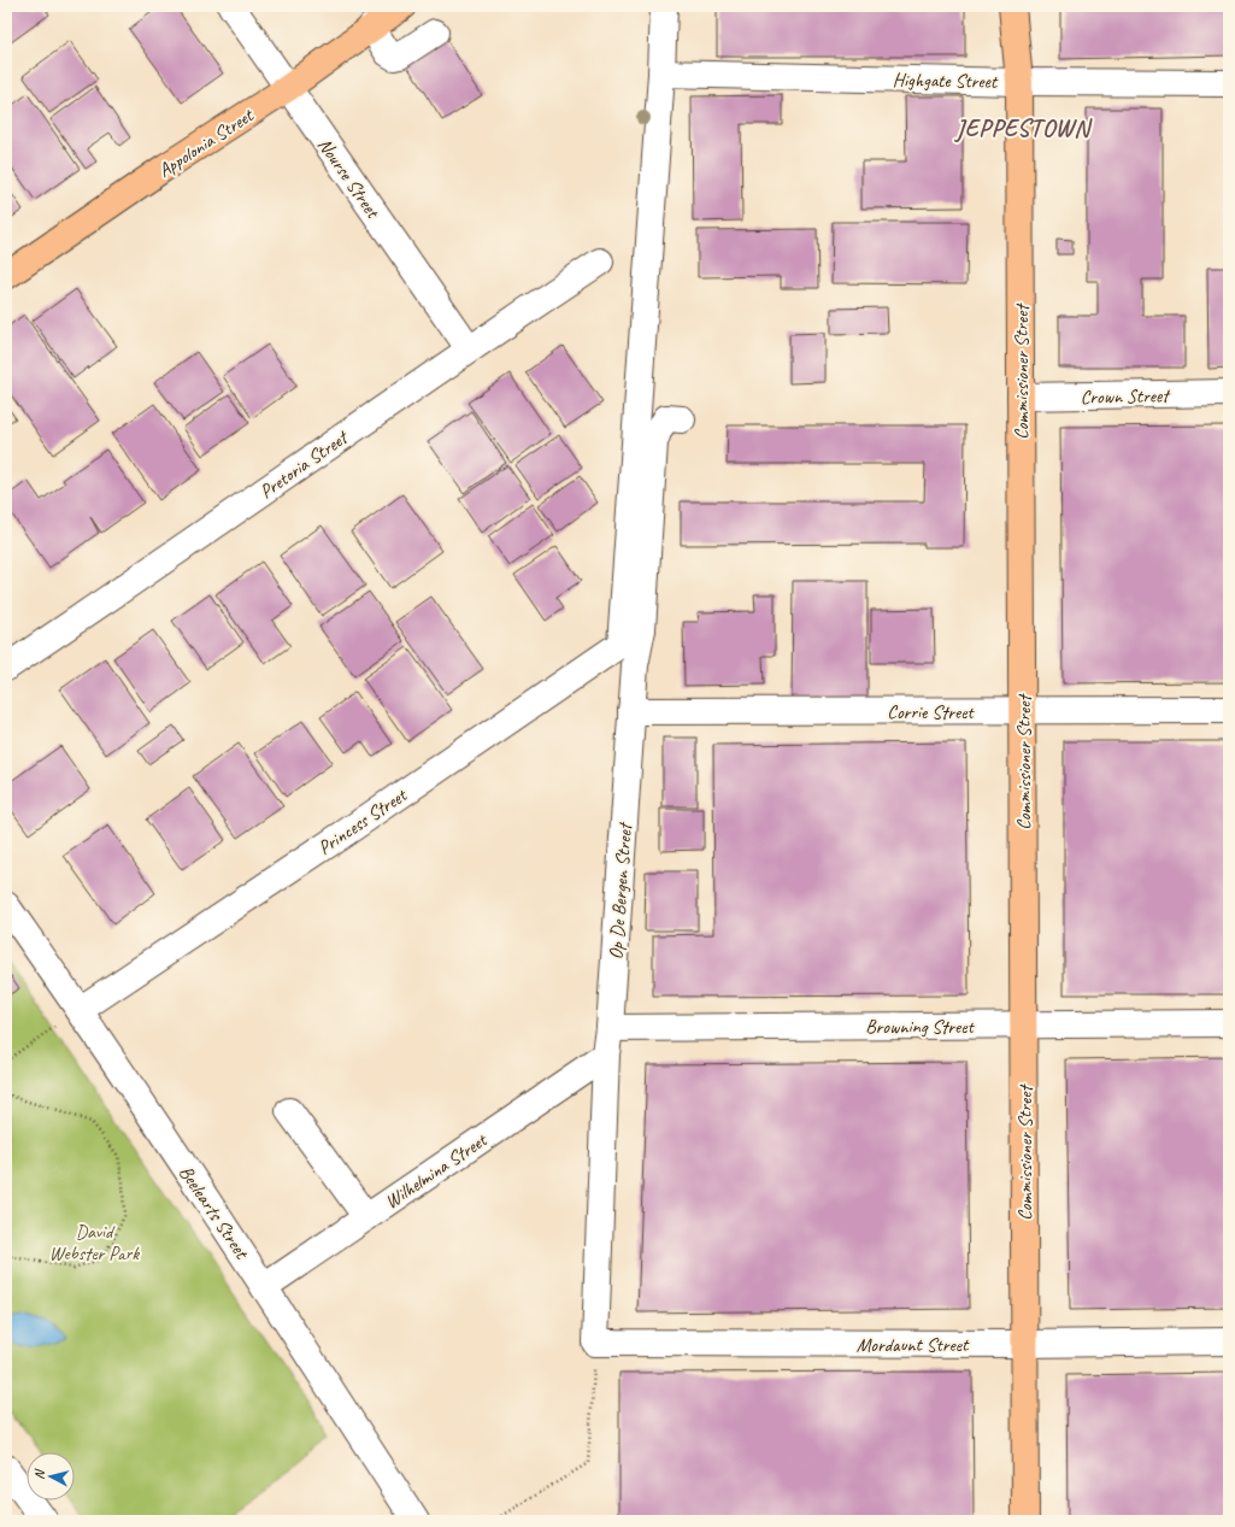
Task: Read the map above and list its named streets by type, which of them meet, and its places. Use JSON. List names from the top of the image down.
{
  "streets": {
    "main road": ["Appolonia Street", "Commissioner Street"],
    "street": [
      "Highgate Street",
      "Nourse Street",
      "Crown Street",
      "Pretoria Street",
      "Corrie Street",
      "Princess Street",
      "Op De Bergen Street",
      "Browning Street",
      "Wilhelmina Street",
      "Beelearts Street",
      "Mordaunt Street"
    ]
  },
  "crossings": [
    ["Highgate Street", "Commissioner Street"],
    ["Appolonia Street", "Nourse Street"],
    ["Nourse Street", "Pretoria Street"],
    ["Commissioner Street", "Crown Street"],
    ["Commissioner Street", "Corrie Street"],
    ["Commissioner Street", "Browning Street"],
    ["Commissioner Street", "Mordaunt Street"],
    ["Corrie Street", "Op De Bergen Street"],
    ["Princess Street", "Op De Bergen Street"],
    ["Princess Street", "Beelearts Street"],
    ["Op De Bergen Street", "Browning Street"],
    ["Op De Bergen Street", "Wilhelmina Street"],
    ["Op De Bergen Street", "Mordaunt Street"],
    ["Wilhelmina Street", "Beelearts Street"]
  ],
  "districts": ["JEPPESTOWN"],
  "parks": ["David Webster Park"],
  "north": "left"
}
